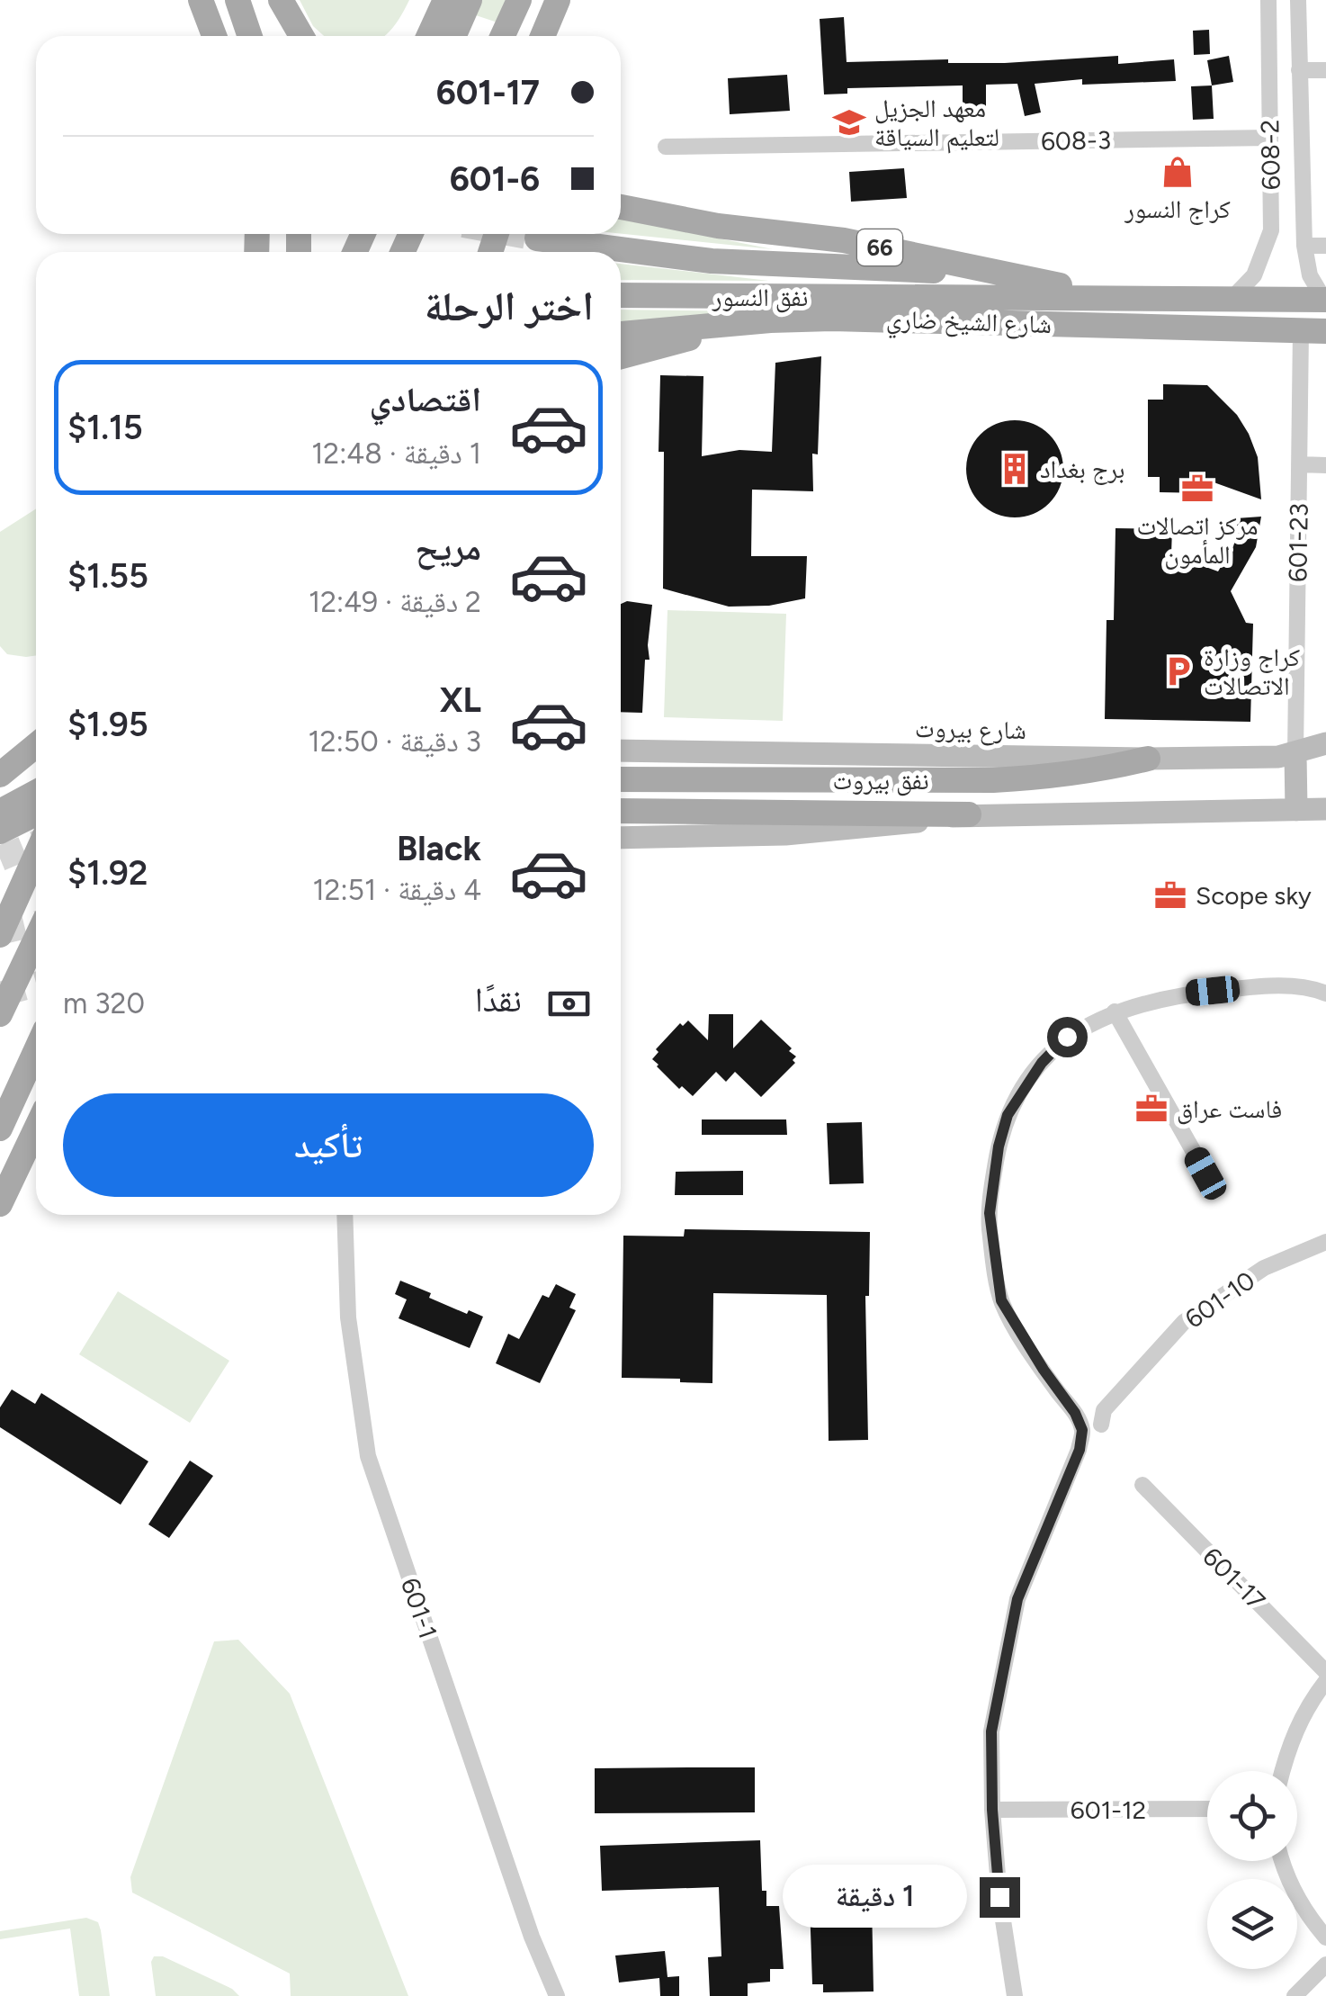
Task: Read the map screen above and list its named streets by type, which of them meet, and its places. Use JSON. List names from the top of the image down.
{
  "streets": {
    "main road": [
      "66",
      "نفق النسور",
      "شارع الشيخ ضاري",
      "شارع بيروت",
      "نفق بيروت"
    ],
    "street": [
      "608-3",
      "608-2",
      "601-23",
      "601-10",
      "601-17",
      "601-1",
      "601-12"
    ]
  },
  "crossings": [
    ["608-3", "608-2"],
    ["608-2", "شارع الشيخ ضاري"],
    ["نفق النسور", "شارع الشيخ ضاري"],
    ["شارع الشيخ ضاري", "601-23"],
    ["601-23", "شارع بيروت"],
    ["شارع بيروت", "نفق بيروت"]
  ],
  "places": {
    "school or university": ["معهد الجزيل لتعليم السياقة"],
    "shop": ["كراج النسور"],
    "building": ["برج بغداد"],
    "office": ["مركز اتصالات المأمون", "Scope sky", "فاست عراق"],
    "parking": ["كراج وزارة الاتصالات"]
  },
  "page": {
    "banner": ["601-17", "601-6"],
    "heading": "اختر الرحلة",
    "list": [
      {
        "name": "اقتصادي",
        "note": "1 دقيقة · 12:48",
        "value": "$1.15"
      },
      {
        "name": "مريح",
        "note": "2 دقيقة · 12:49",
        "value": "$1.55"
      },
      {
        "name": "XL",
        "note": "3 دقيقة · 12:50",
        "value": "$1.95"
      },
      {
        "name": "Black",
        "note": "4 دقيقة · 12:51",
        "value": "$1.92"
      }
    ],
    "pay": ["نقدًا", "320 m"],
    "buttons": "تأكيد",
    "bubble": "1 دقيقة"
  }
}
